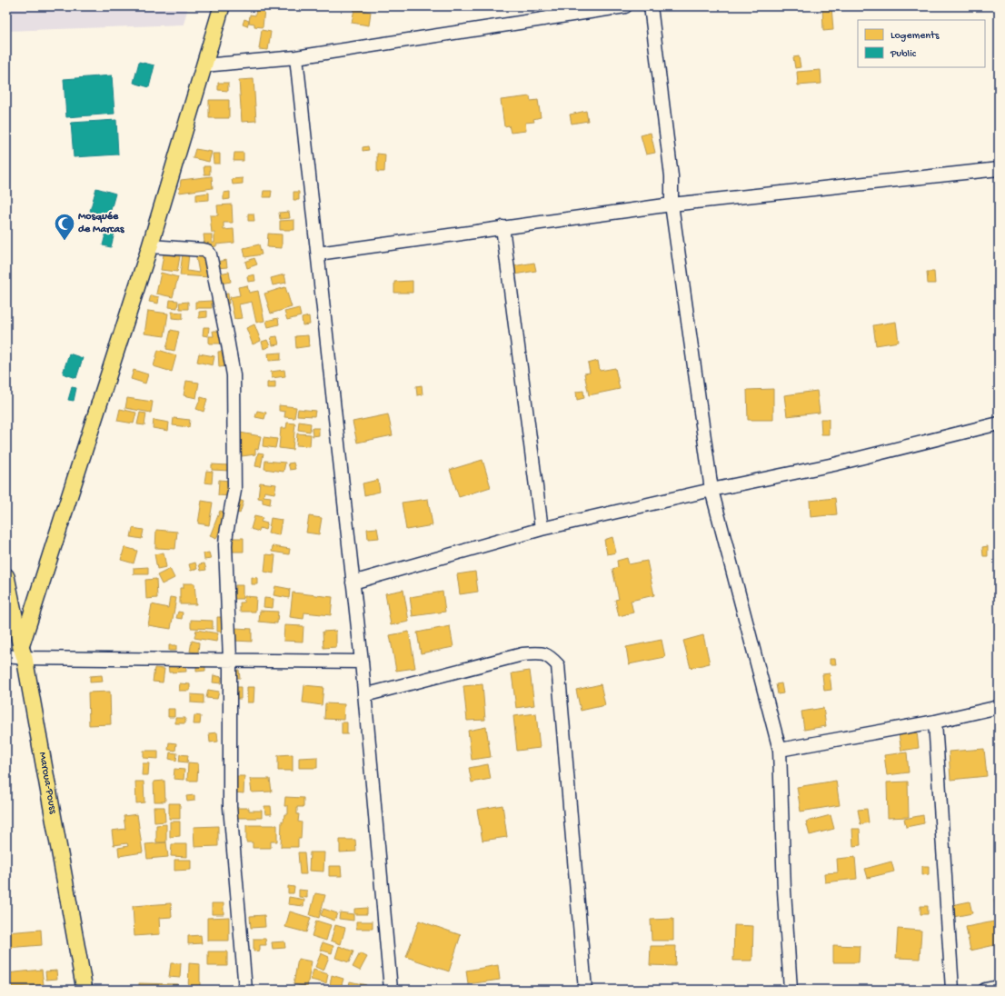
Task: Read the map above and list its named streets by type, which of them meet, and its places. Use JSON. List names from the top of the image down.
{
  "streets": {
    "main road": ["Maroua-Pouss"]
  },
  "places": {
    "mosque": ["Mosquée de Marcas"]
  },
  "legend": ["Logements", "Public"]
}
